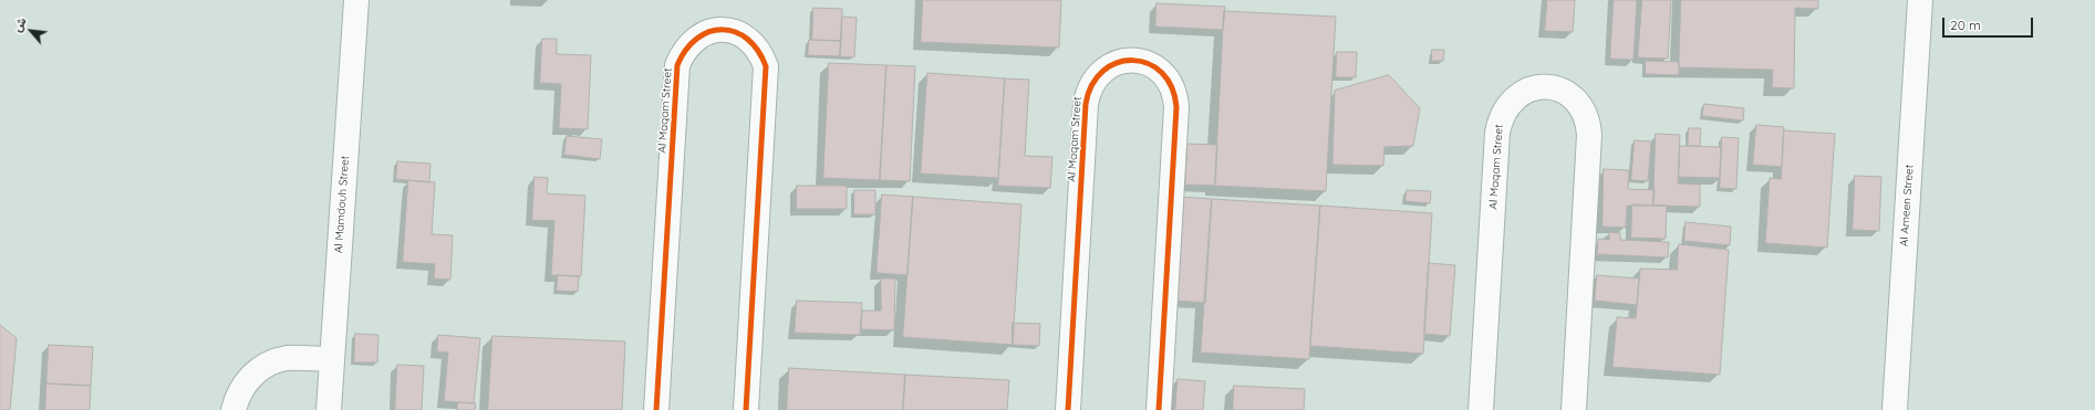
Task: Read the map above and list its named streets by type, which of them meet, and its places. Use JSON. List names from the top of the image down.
{
  "streets": {
    "street": ["Al Maqam Street", "Al Mamdouh Street", "Al Ameen Street"]
  },
  "scale_bar": "20 m",
  "north": "top left"
}
